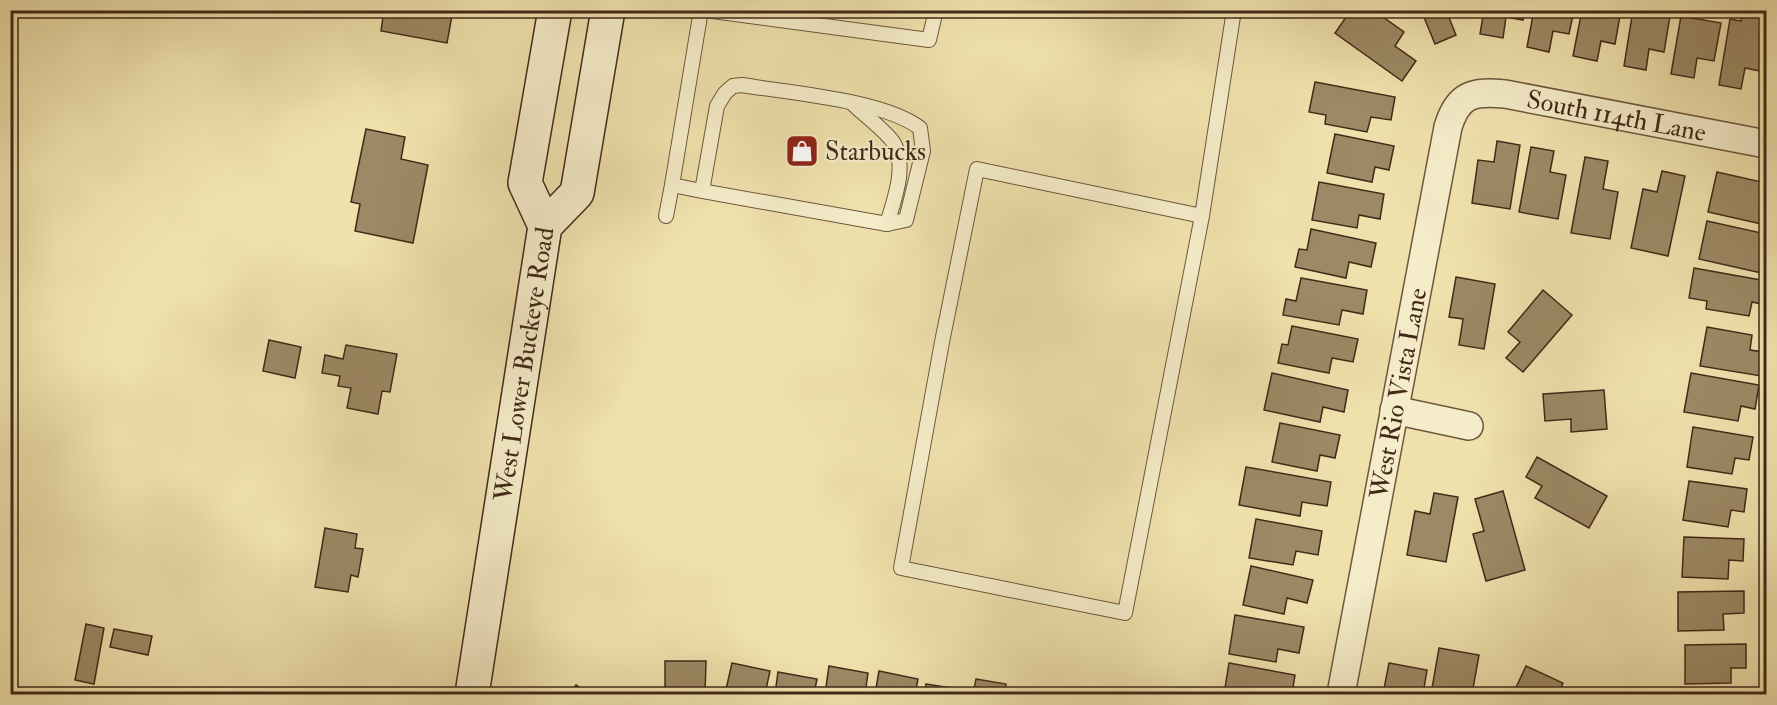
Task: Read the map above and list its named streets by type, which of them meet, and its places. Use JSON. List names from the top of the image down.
{
  "streets": {
    "main road": ["West Lower Buckeye Road"],
    "street": ["South 114th Lane", "West Rio Vista Lane"]
  },
  "crossings": [
    ["South 114th Lane", "West Rio Vista Lane"]
  ],
  "places": {
    "shop": ["Starbucks"]
  }
}
